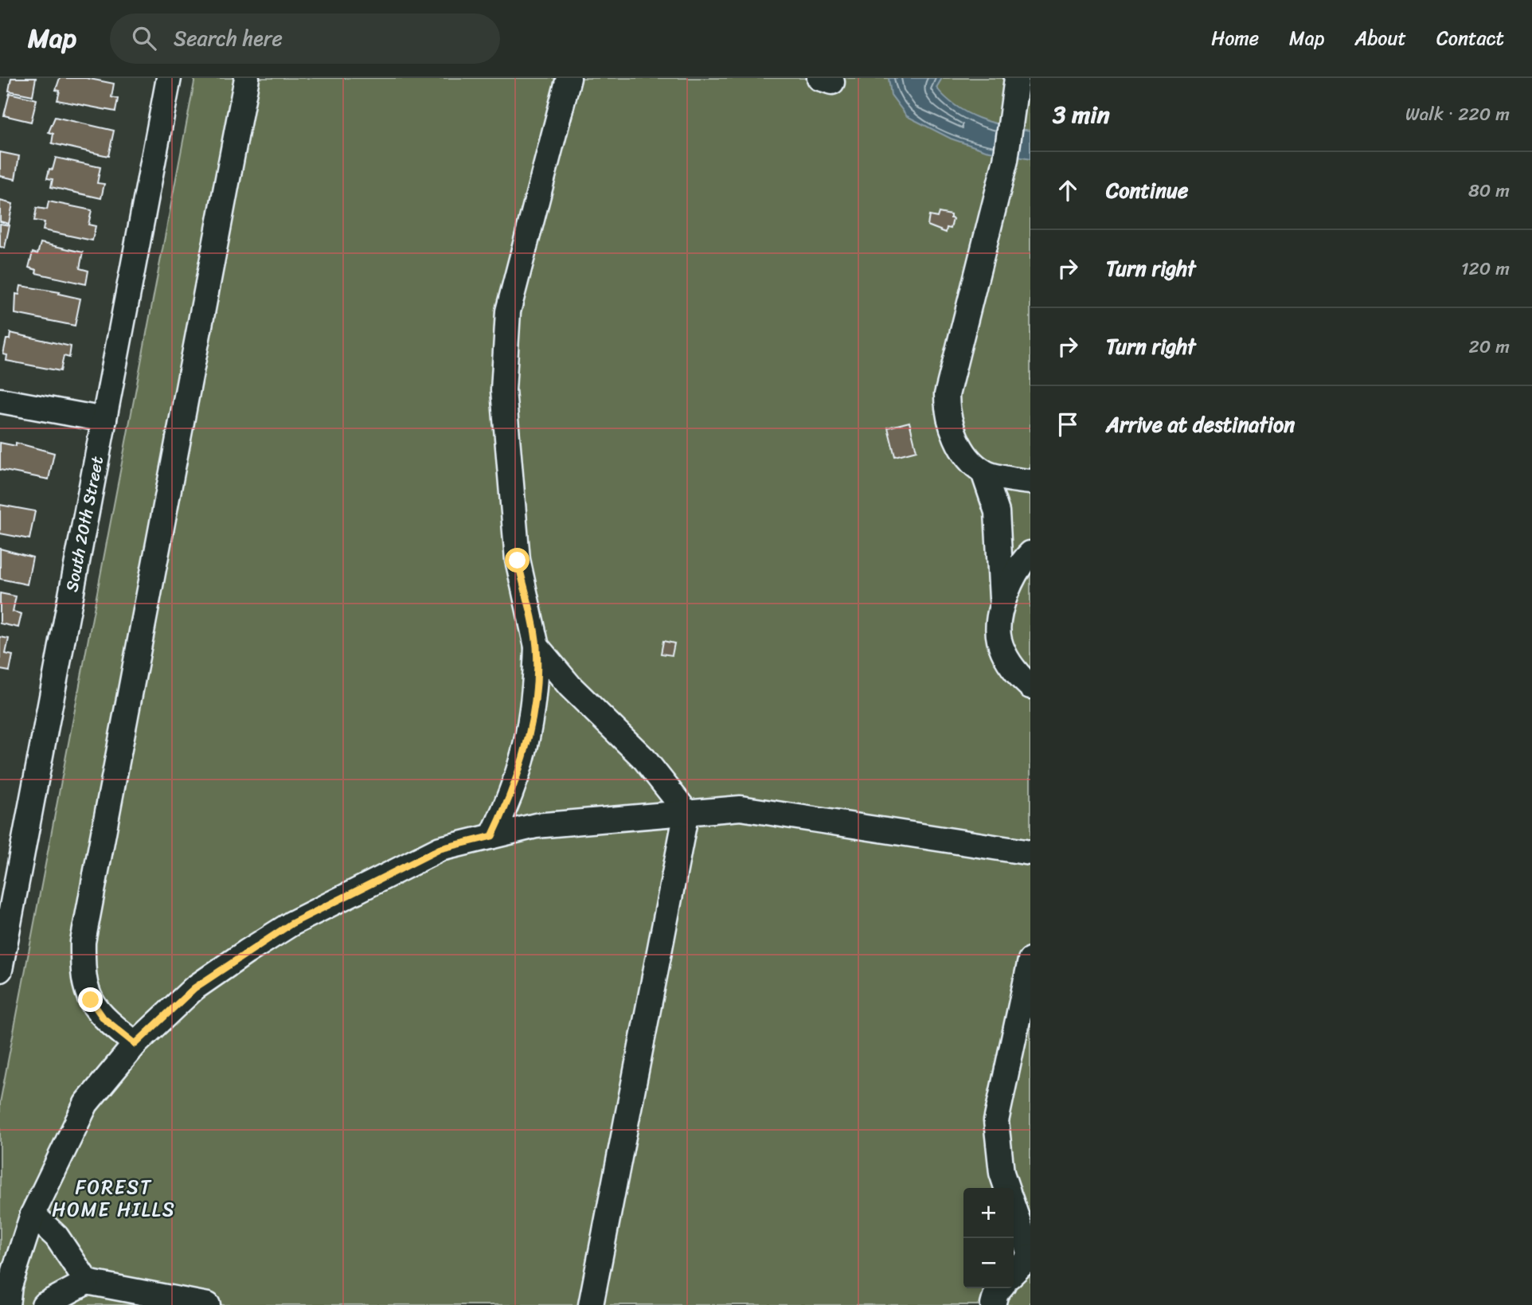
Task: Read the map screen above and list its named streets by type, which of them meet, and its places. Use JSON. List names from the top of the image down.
{
  "streets": {
    "street": ["South 20th Street"]
  },
  "districts": ["FOREST HOME HILLS"],
  "page": {
    "header": "Map",
    "search": "Search here",
    "nav": [
      "Home",
      "Map",
      "About",
      "Contact"
    ],
    "heading": ["3 min", "Walk · 220 m"],
    "list": [
      ["Continue", "80 m"],
      ["Turn right", "120 m"],
      ["Turn right", "20 m"],
      "Arrive at destination"
    ],
    "map_buttons": ["+", "−"]
  }
}
